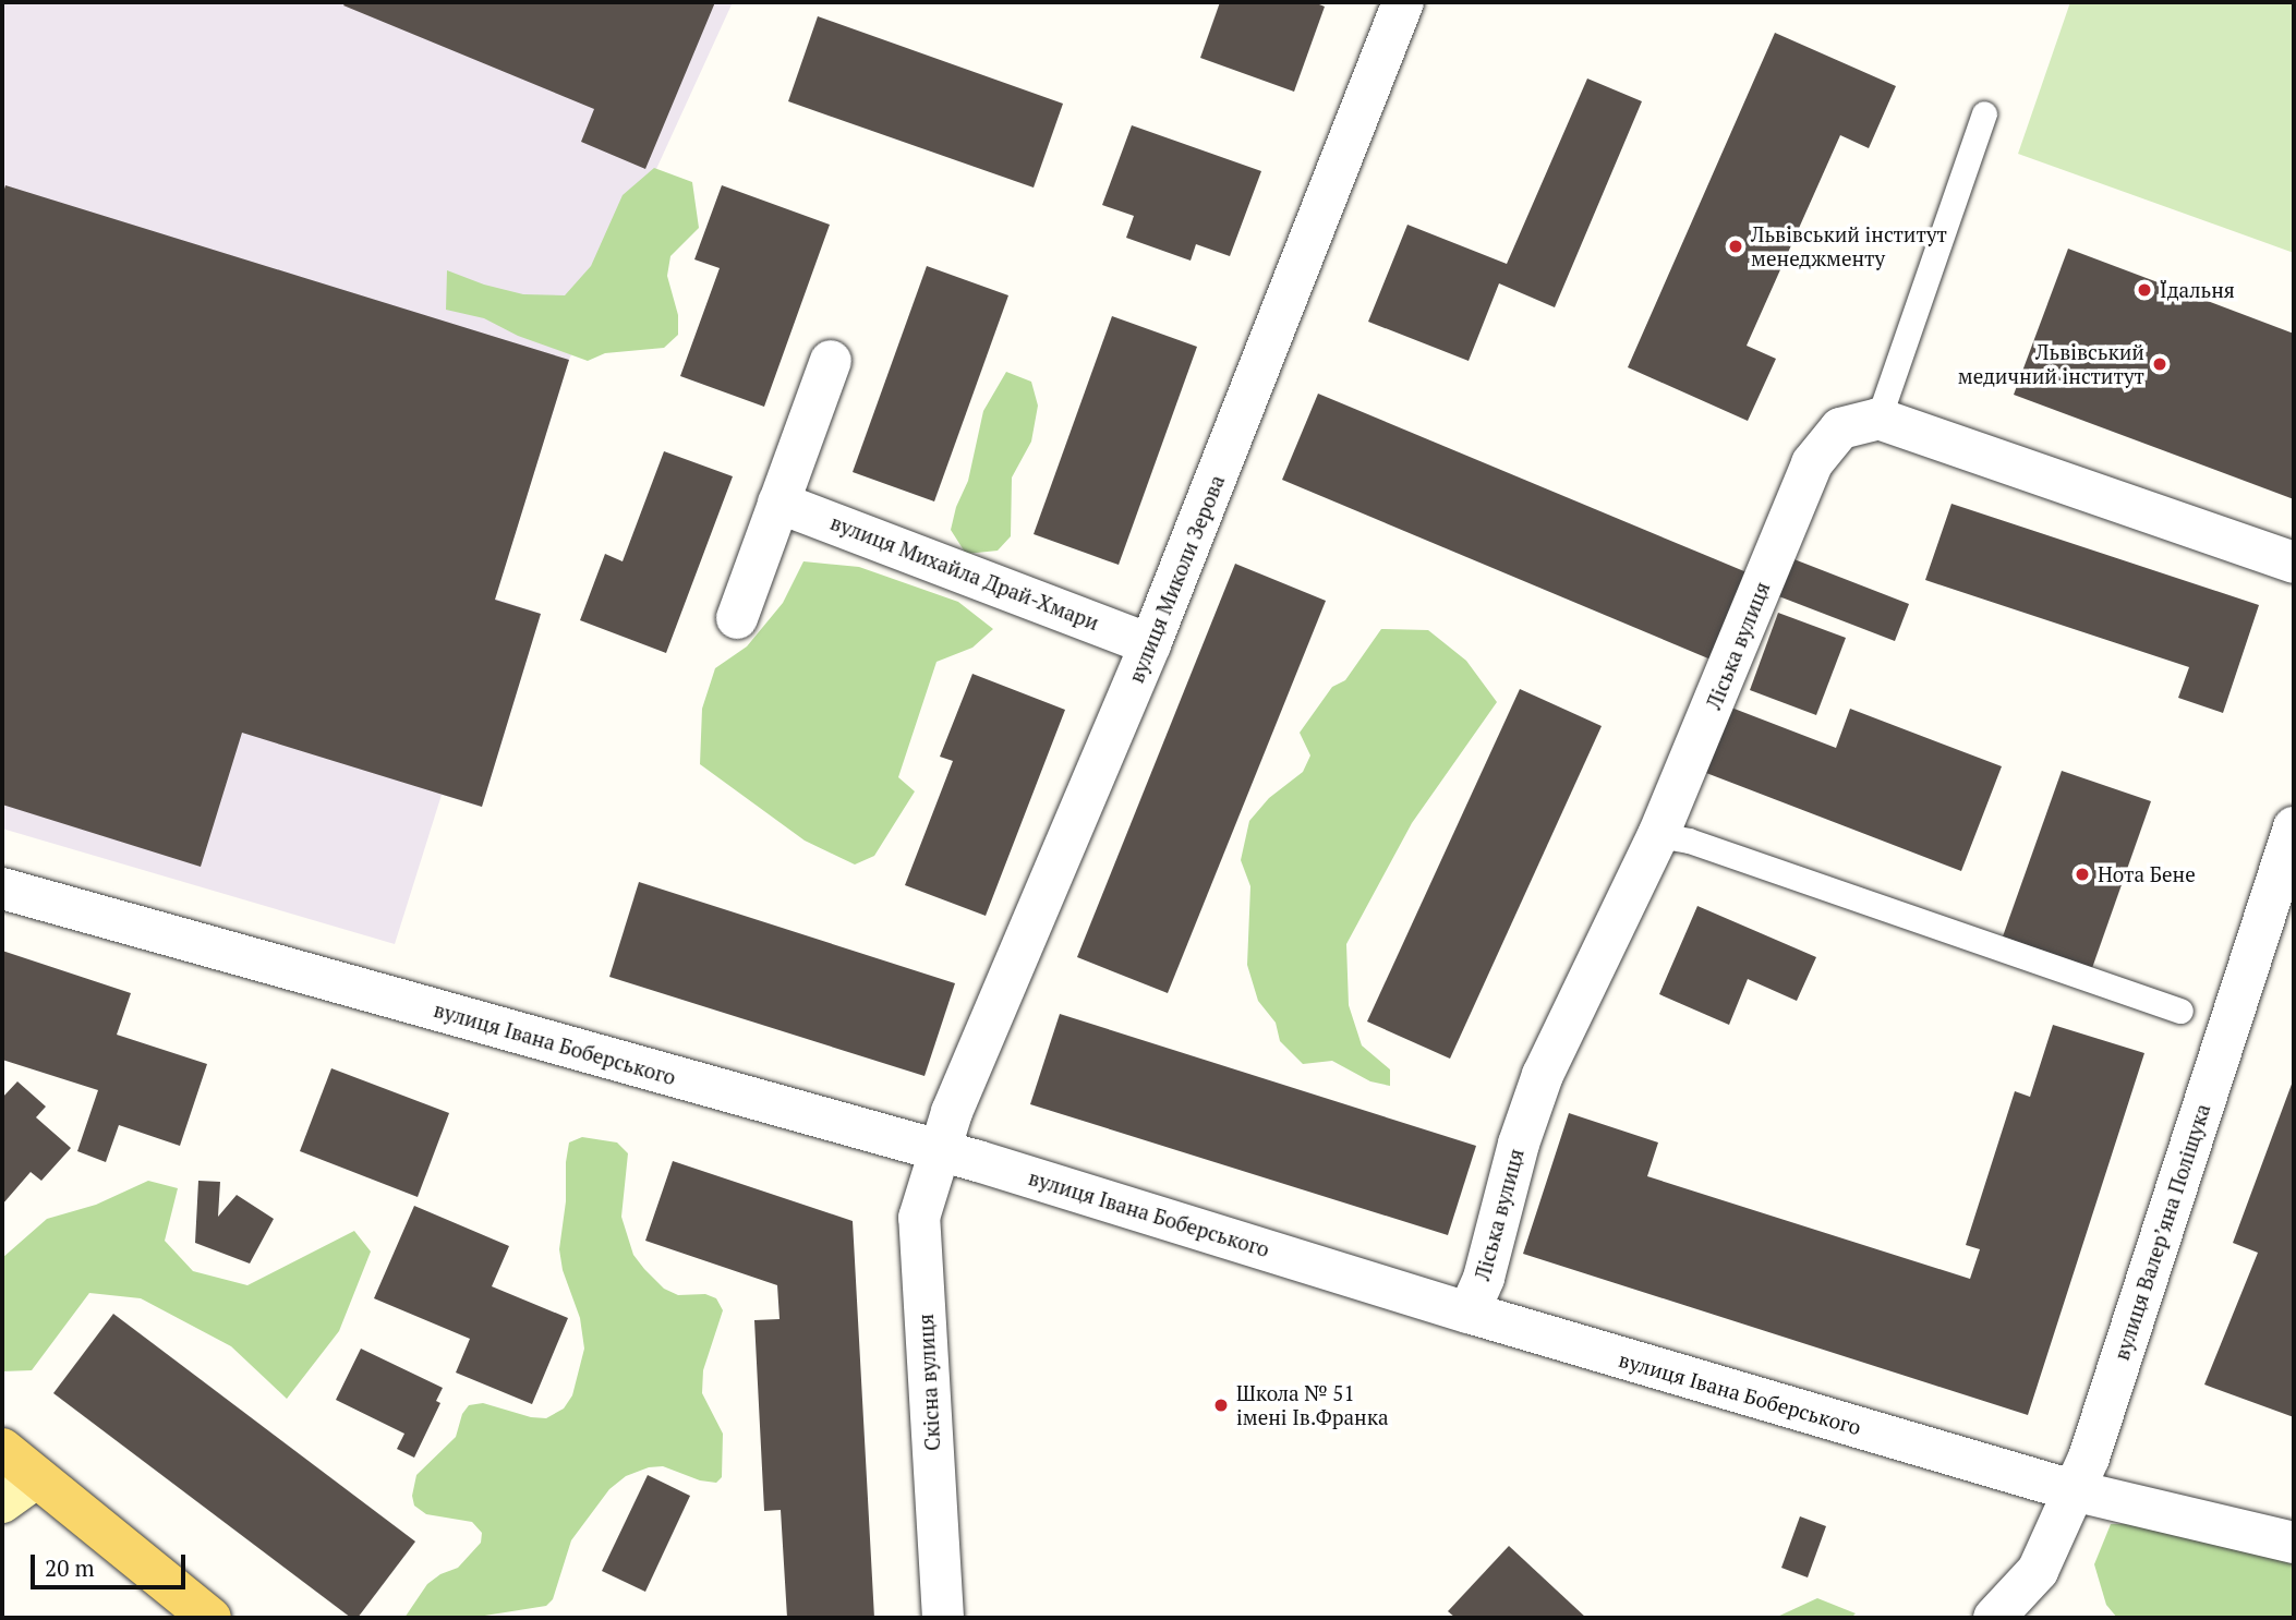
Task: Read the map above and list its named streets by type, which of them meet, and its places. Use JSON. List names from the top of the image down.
{
  "streets": {
    "street": [
      "вулиця Михайла Драй-Хмари",
      "вулиця Миколи Зерова",
      "Ліська вулиця",
      "вулиця Івана Боберського",
      "вулиця Валерʼяна Поліщука",
      "Скісна вулиця"
    ]
  },
  "crossings": [
    ["вулиця Михайла Драй-Хмари", "вулиця Миколи Зерова"],
    ["вулиця Миколи Зерова", "вулиця Івана Боберського"],
    ["вулиця Миколи Зерова", "Скісна вулиця"],
    ["Ліська вулиця", "вулиця Івана Боберського"],
    ["вулиця Івана Боберського", "вулиця Валерʼяна Поліщука"],
    ["вулиця Івана Боберського", "Скісна вулиця"]
  ],
  "places": [
    "Львівський інститут менеджменту",
    "Їдальня",
    "Львівський медичний інститут",
    "Нота Бене",
    "Школа № 51 імені Ів.Франка"
  ],
  "scale_bar": "20 m"
}
